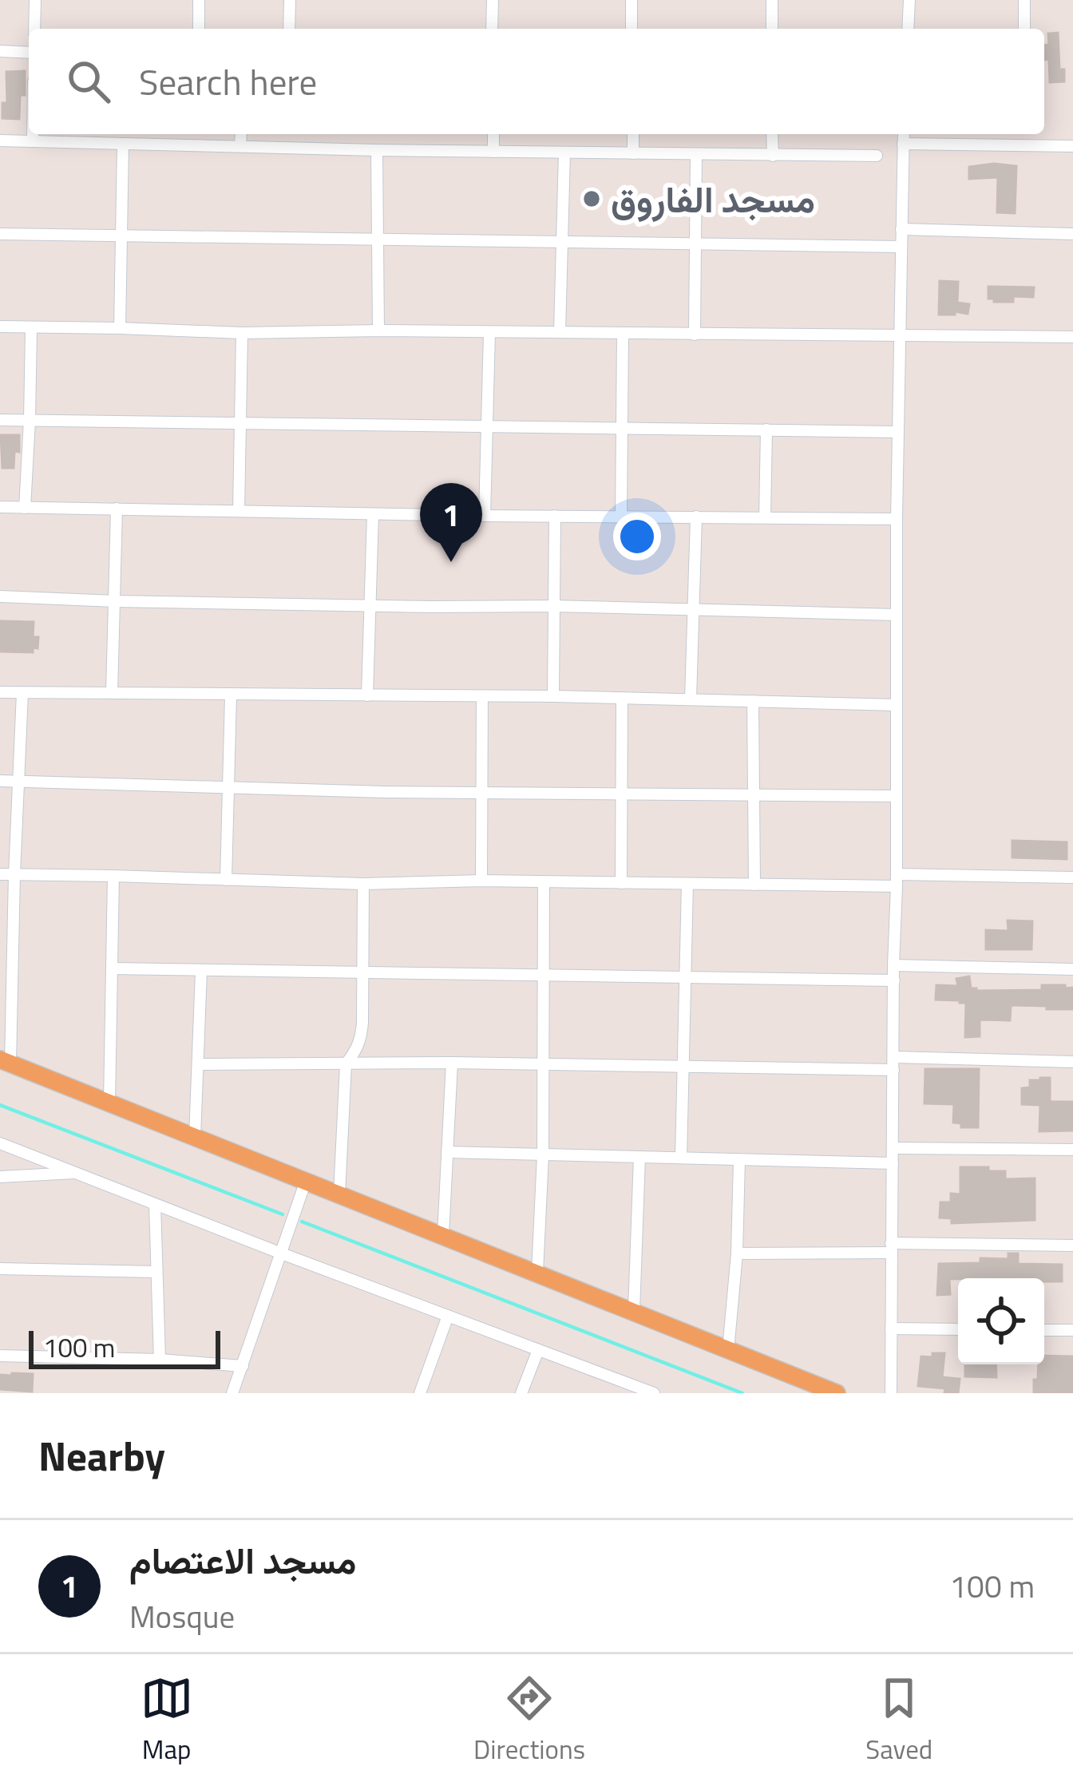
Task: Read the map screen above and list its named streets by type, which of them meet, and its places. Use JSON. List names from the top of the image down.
{
  "places": ["مسجد الفاروق"],
  "scale_bar": "100 m",
  "page": {
    "search": "Search here",
    "pins": "1",
    "scale": "100 m",
    "heading": "Nearby",
    "list": [
      {
        "mark": "1",
        "name": "مسجد الاعتصام",
        "note": "Mosque",
        "value": "100 m"
      }
    ],
    "nav": ["Map", "Directions", "Saved"]
  }
}
